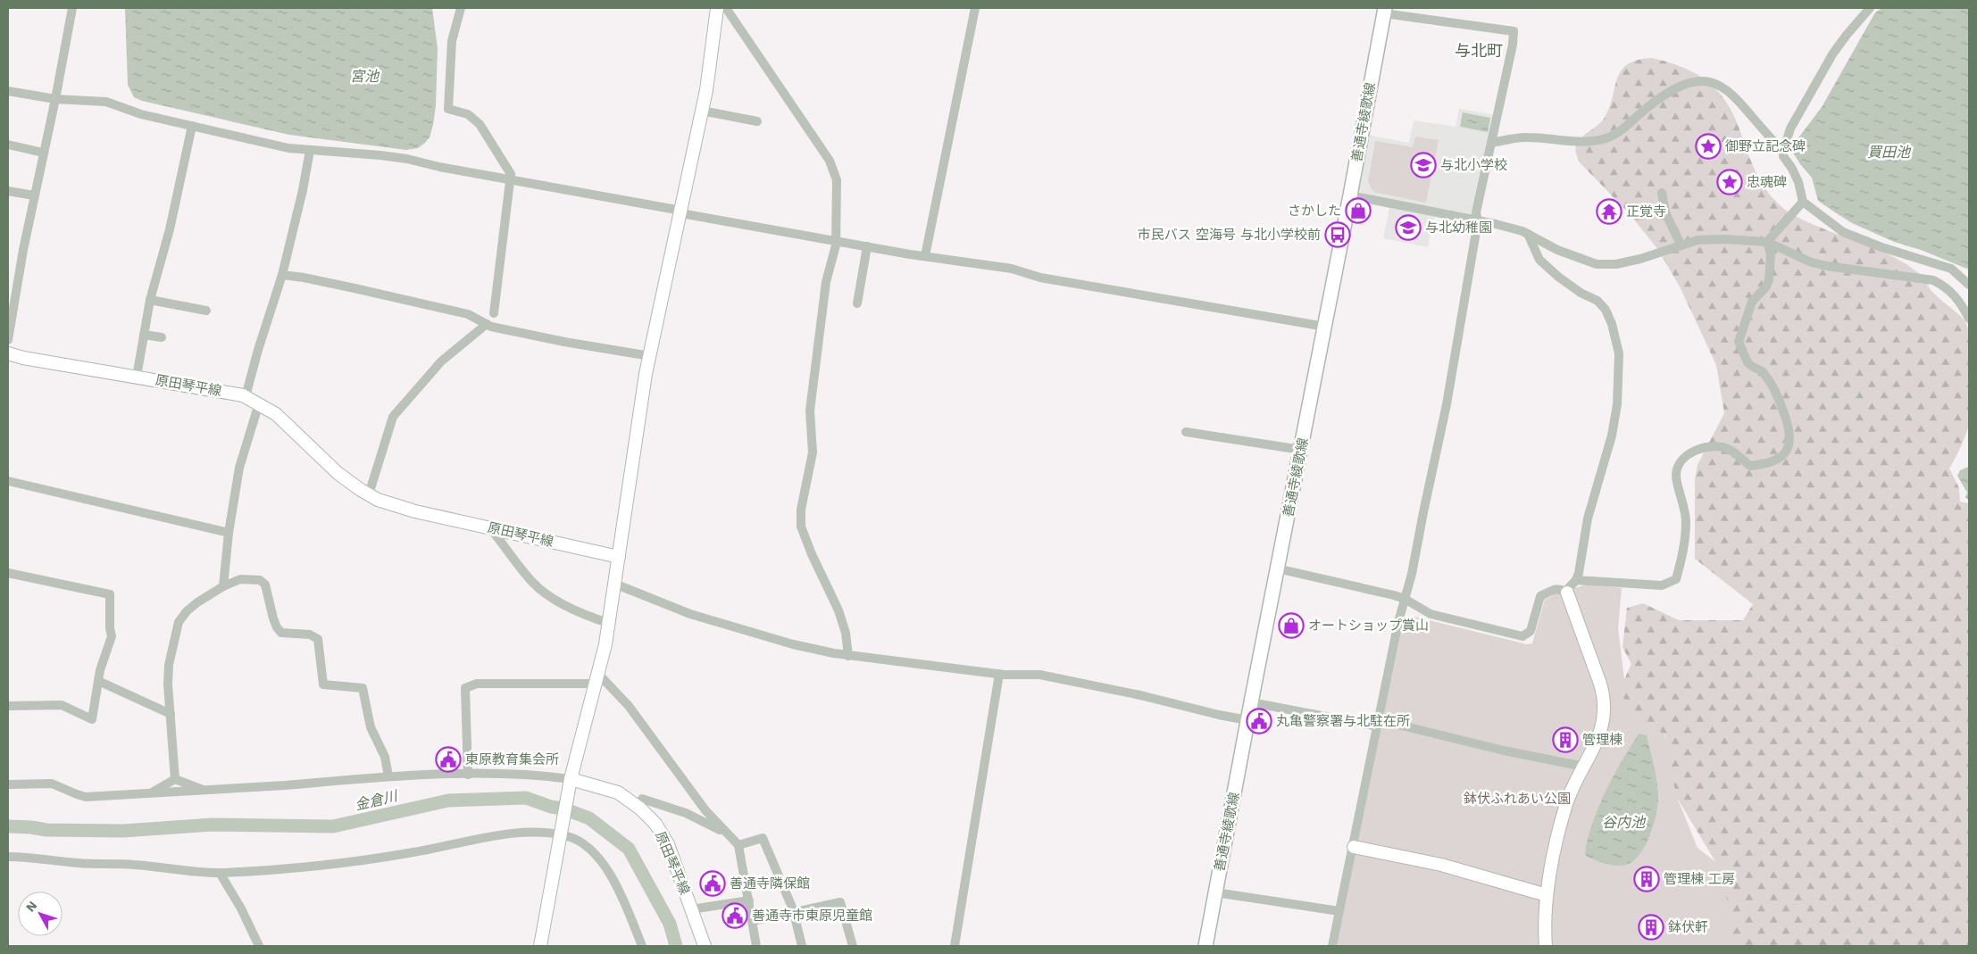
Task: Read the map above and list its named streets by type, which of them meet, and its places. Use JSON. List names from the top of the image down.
{
  "streets": {
    "main road": ["善通寺綾歌線"],
    "street": ["原田琴平線"]
  },
  "districts": ["与北町"],
  "water": [
    "宮池",
    "買田池",
    "金倉川",
    "谷内池"
  ],
  "parks": ["鉢伏ふれあい公園"],
  "places": {
    "place": ["御野立記念碑", "忠魂碑"],
    "school or university": ["与北小学校", "与北幼稚園"],
    "shop": ["さかした", "オートショップ賞山"],
    "temple": ["正覚寺"],
    "bus stop": ["市民バス 空海号 与北小学校前"],
    "public building": [
      "丸亀警察署与北駐在所",
      "東原教育集会所",
      "善通寺隣保館",
      "善通寺市東原児童館"
    ],
    "building": ["管理棟", "管理棟 工房", "鉢伏軒"]
  },
  "north": "top left"
}
